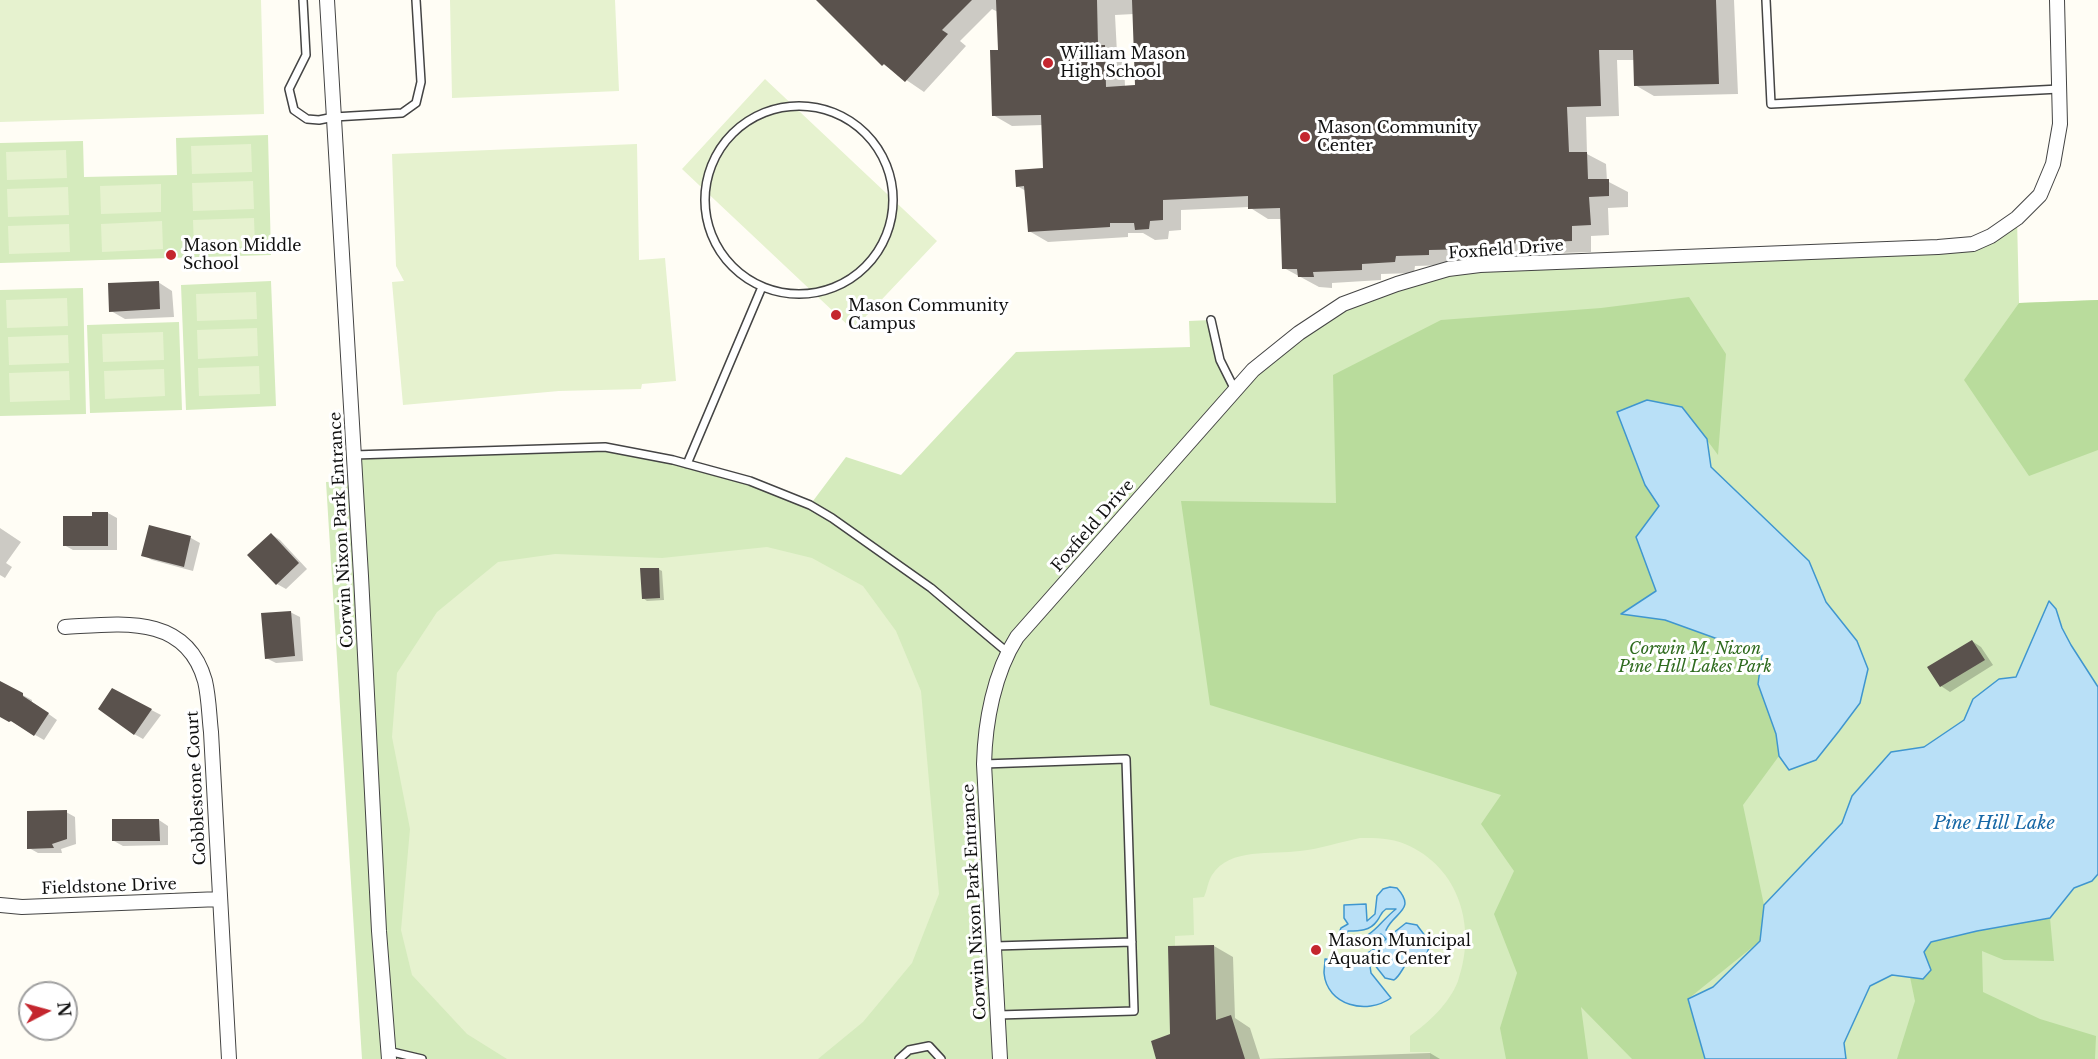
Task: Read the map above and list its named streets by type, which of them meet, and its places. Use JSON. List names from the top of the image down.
{
  "streets": {
    "street": [
      "Foxfield Drive",
      "Corwin Nixon Park Entrance",
      "Cobblestone Court",
      "Fieldstone Drive"
    ]
  },
  "crossings": [
    ["Foxfield Drive", "Corwin Nixon Park Entrance"],
    ["Cobblestone Court", "Fieldstone Drive"]
  ],
  "water": ["Pine Hill Lake"],
  "parks": ["Corwin M. Nixon Pine Hill Lakes Park"],
  "places": [
    "William Mason High School",
    "Mason Community Center",
    "Mason Middle School",
    "Mason Community Campus",
    "Mason Municipal Aquatic Center"
  ],
  "north": "right"
}
